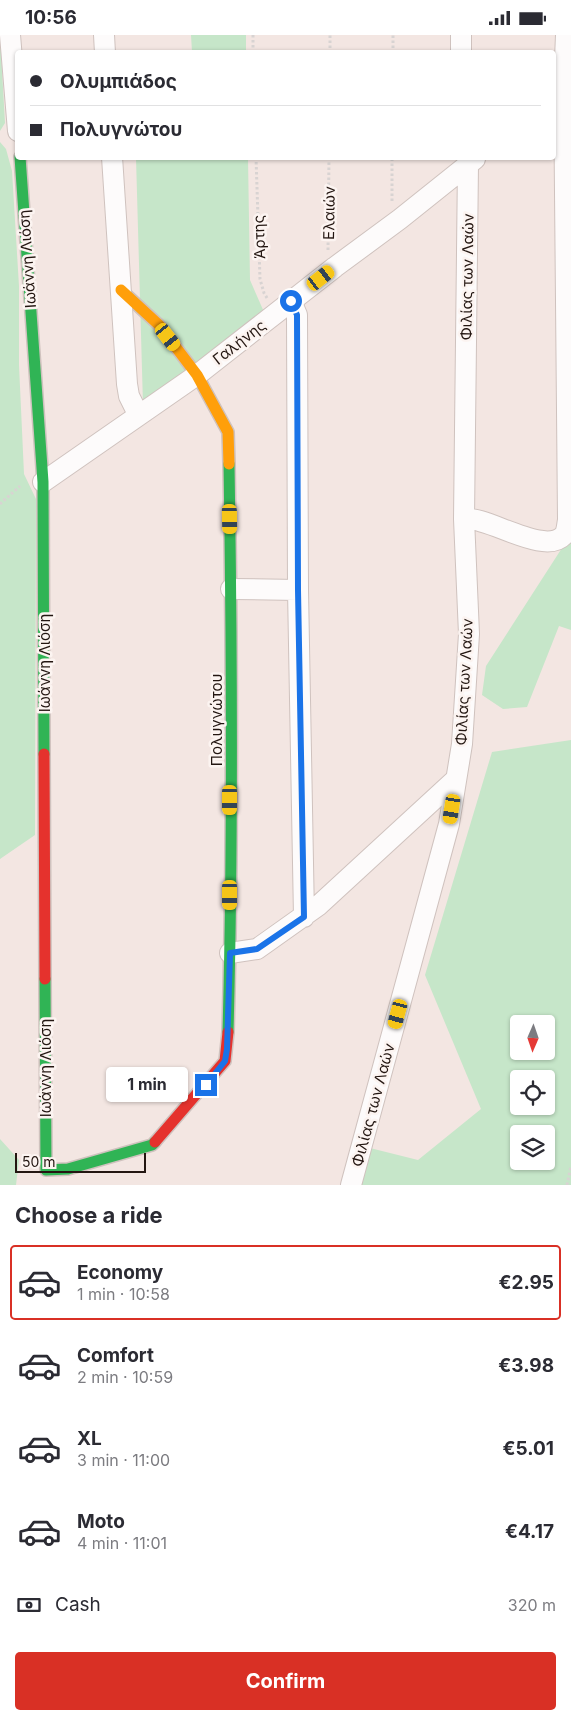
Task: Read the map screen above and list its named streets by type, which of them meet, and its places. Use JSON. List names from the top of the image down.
{
  "streets": {
    "street": [
      "Ιωάννη Λιόση",
      "Φιλίας των Λαών",
      "Γαλήνης",
      "Πολυγνώτου"
    ],
    "path": ["Ελαιών", "Άρτης"]
  },
  "crossings": [
    ["Ελαιών", "Γαλήνης"],
    ["Άρτης", "Γαλήνης"],
    ["Ιωάννη Λιόση", "Γαλήνης"],
    ["Ιωάννη Λιόση", "Πολυγνώτου"],
    ["Φιλίας των Λαών", "Γαλήνης"],
    ["Γαλήνης", "Πολυγνώτου"]
  ],
  "scale_bar": "50 m",
  "north": "bottom",
  "page": {
    "status": "10:56",
    "banner": ["Ολυμπιάδος", "Πολυγνώτου"],
    "bubble": "1 min",
    "scale": "50 m",
    "heading": "Choose a ride",
    "list": [
      {
        "name": "Economy",
        "note": "1 min · 10:58",
        "value": "€2.95"
      },
      {
        "name": "Comfort",
        "note": "2 min · 10:59",
        "value": "€3.98"
      },
      {
        "name": "XL",
        "note": "3 min · 11:00",
        "value": "€5.01"
      },
      {
        "name": "Moto",
        "note": "4 min · 11:01",
        "value": "€4.17"
      }
    ],
    "pay": ["Cash", "320 m"],
    "buttons": "Confirm"
  }
}
